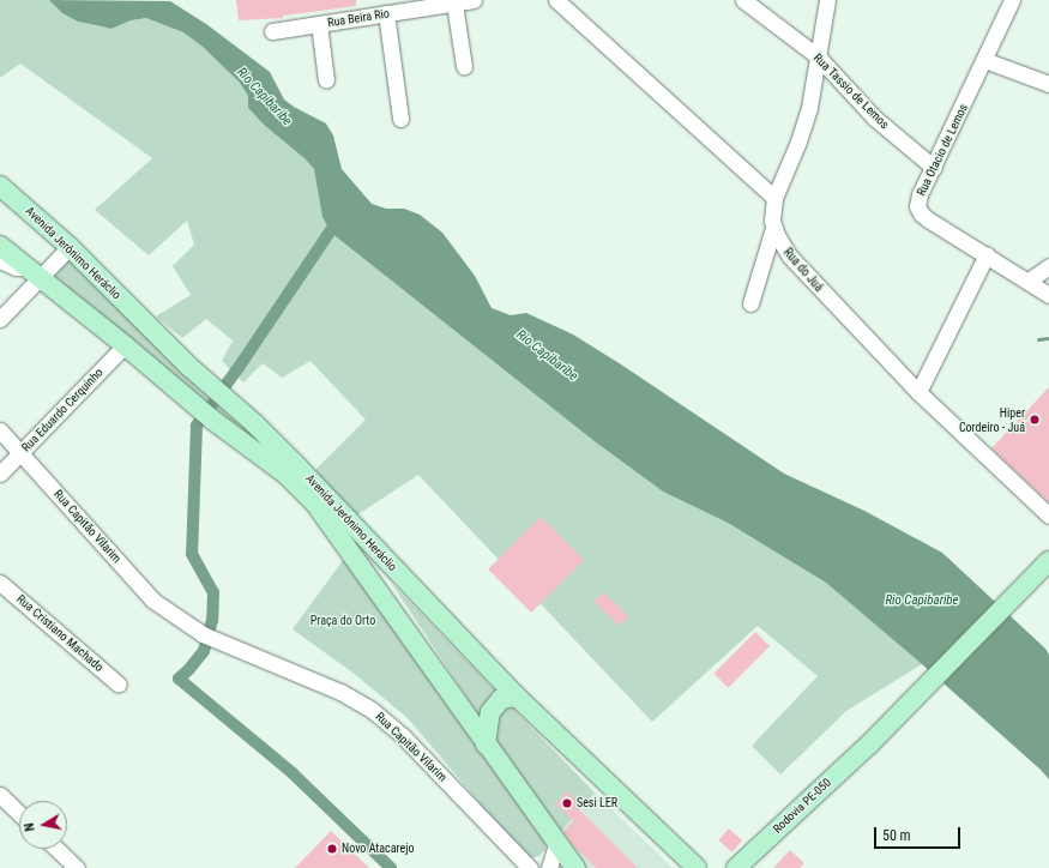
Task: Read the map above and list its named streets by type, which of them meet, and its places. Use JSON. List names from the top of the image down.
{
  "streets": {
    "main road": ["Avenida Jerônimo Heráclio", "Rodovia PE-050"],
    "street": [
      "Rua Beira Rio",
      "Rua Tassio de Lemos",
      "Rua Otacio de Lemos",
      "Rua do Juá",
      "Rua Eduardo Cerquinho",
      "Rua Capitão Vilarim",
      "Rua Cristiano Machado"
    ]
  },
  "crossings": [
    ["Rua Tassio de Lemos", "Rua Otacio de Lemos"],
    ["Avenida Jerônimo Heráclio", "Rua Eduardo Cerquinho"],
    ["Rua Eduardo Cerquinho", "Rua Capitão Vilarim"]
  ],
  "water": ["Rio Capibaribe"],
  "parks": ["Praça do Orto"],
  "places": ["Hiper Cordeiro - Juá", "Sesi LER", "Novo Atacarejo"],
  "scale_bar": "50 m",
  "north": "left"
}
